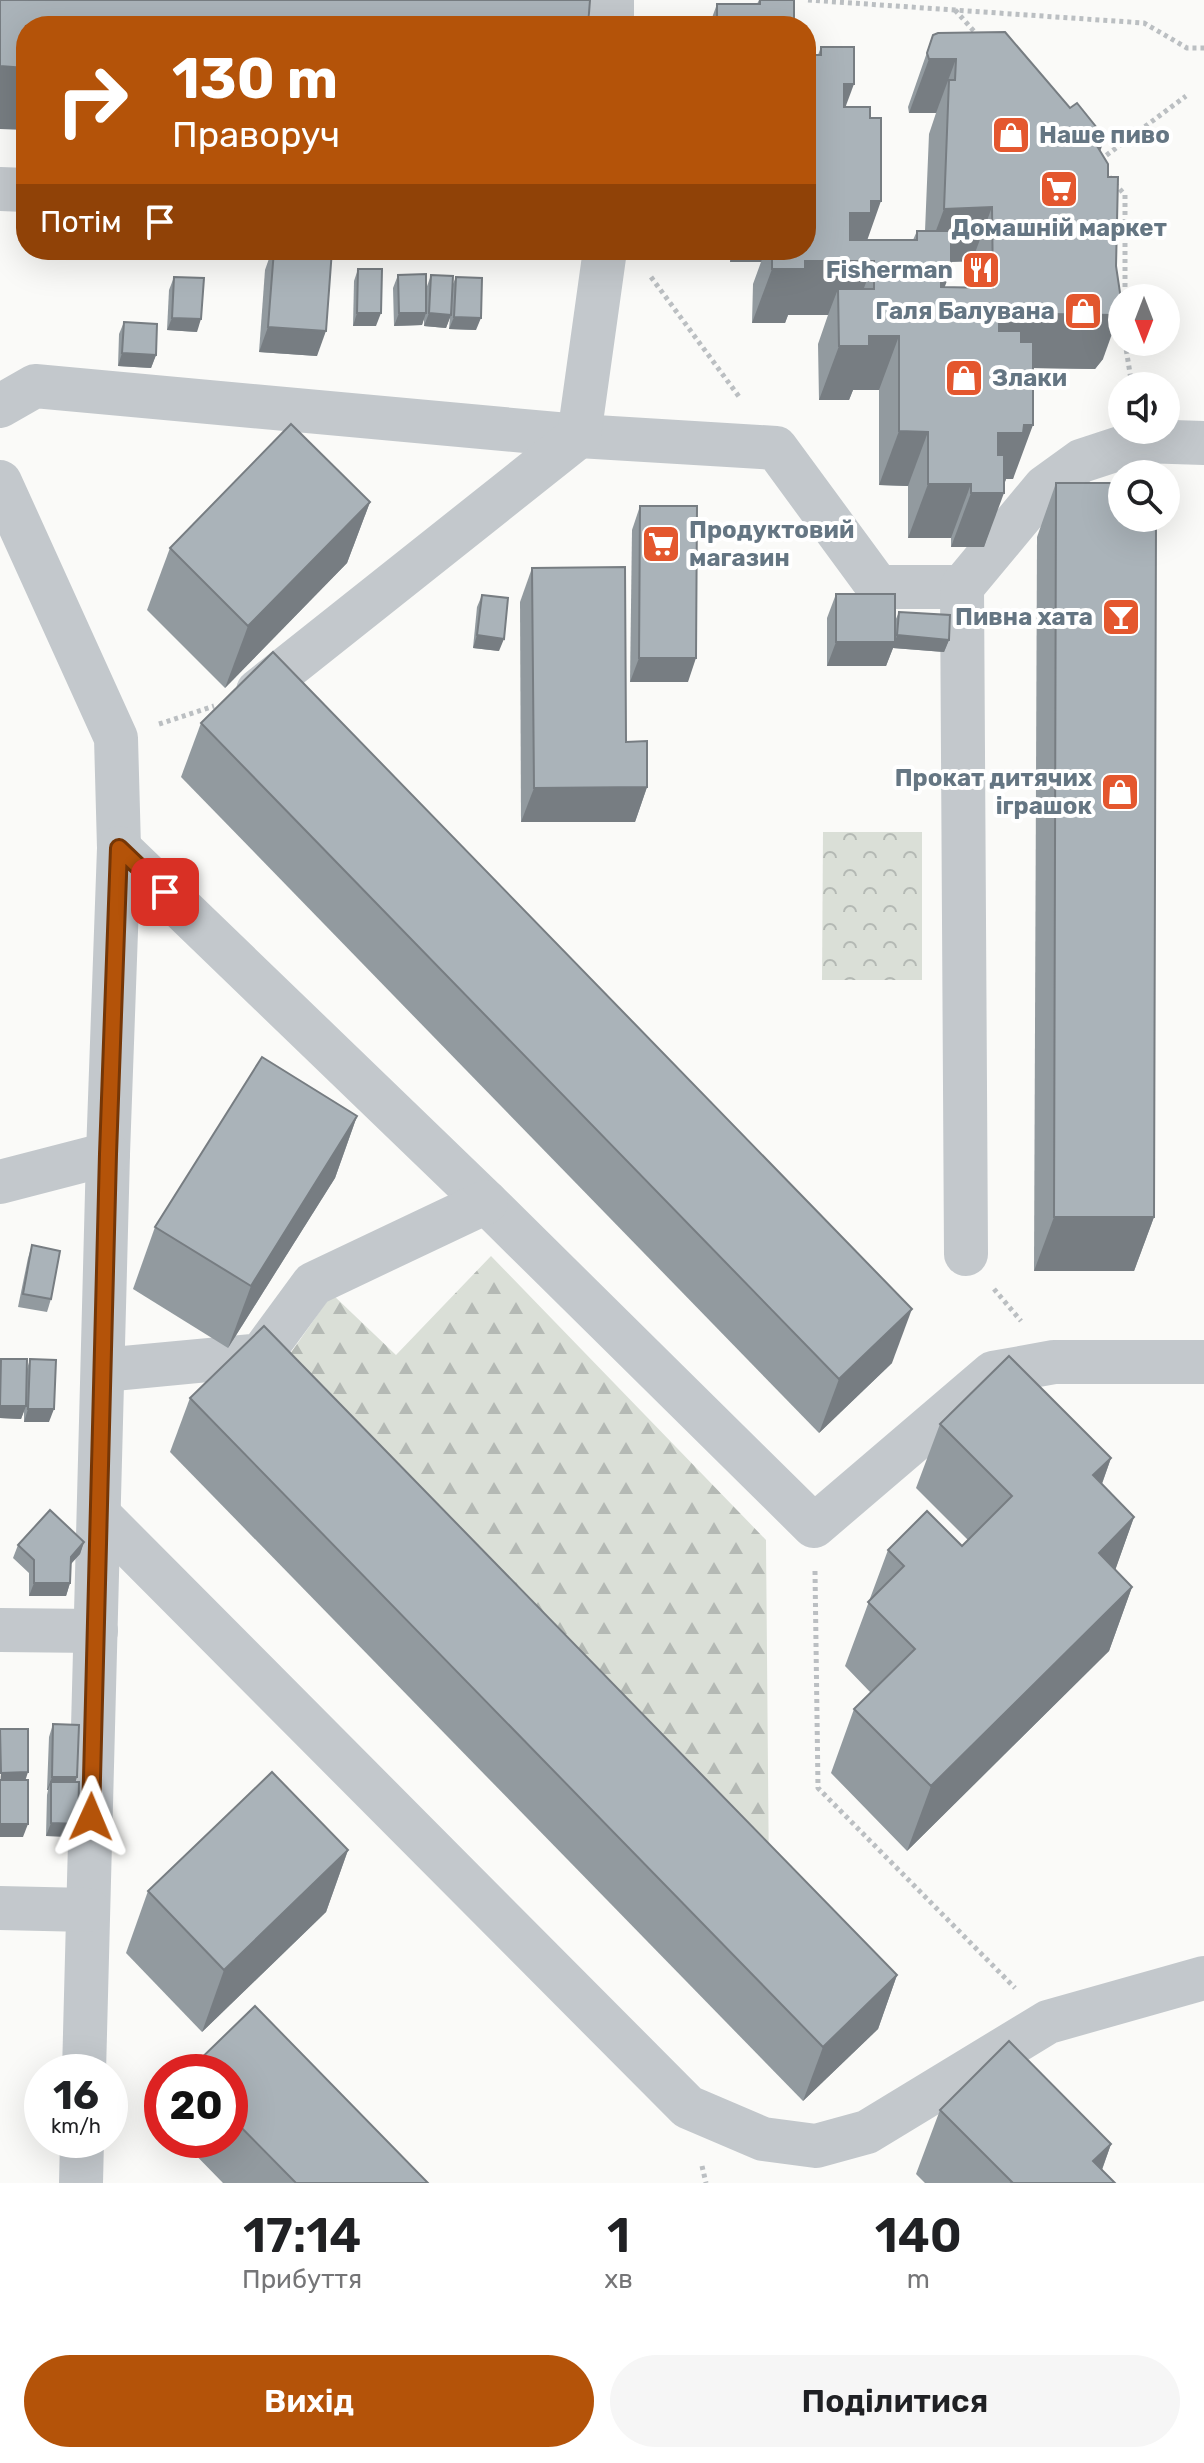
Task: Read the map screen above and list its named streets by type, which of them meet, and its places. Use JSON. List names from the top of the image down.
{
  "places": {
    "shop": [
      "Наше пиво",
      "Галя Балувана",
      "Злаки",
      "Прокат дитячих іграшок"
    ],
    "supermarket": ["Домашній маркет", "Продуктовий магазин"],
    "restaurant": ["Fisherman"],
    "bar": ["Пивна хата"]
  },
  "north": "bottom",
  "page": {
    "turn": ["130 m", "Праворуч"],
    "then": "Потім",
    "speed": "16 km/h",
    "limit": "20",
    "eta": [
      "17:14",
      "Прибуття",
      "1",
      "хв",
      "140",
      "m"
    ],
    "buttons": ["Вихід", "Поділитися"]
  }
}
